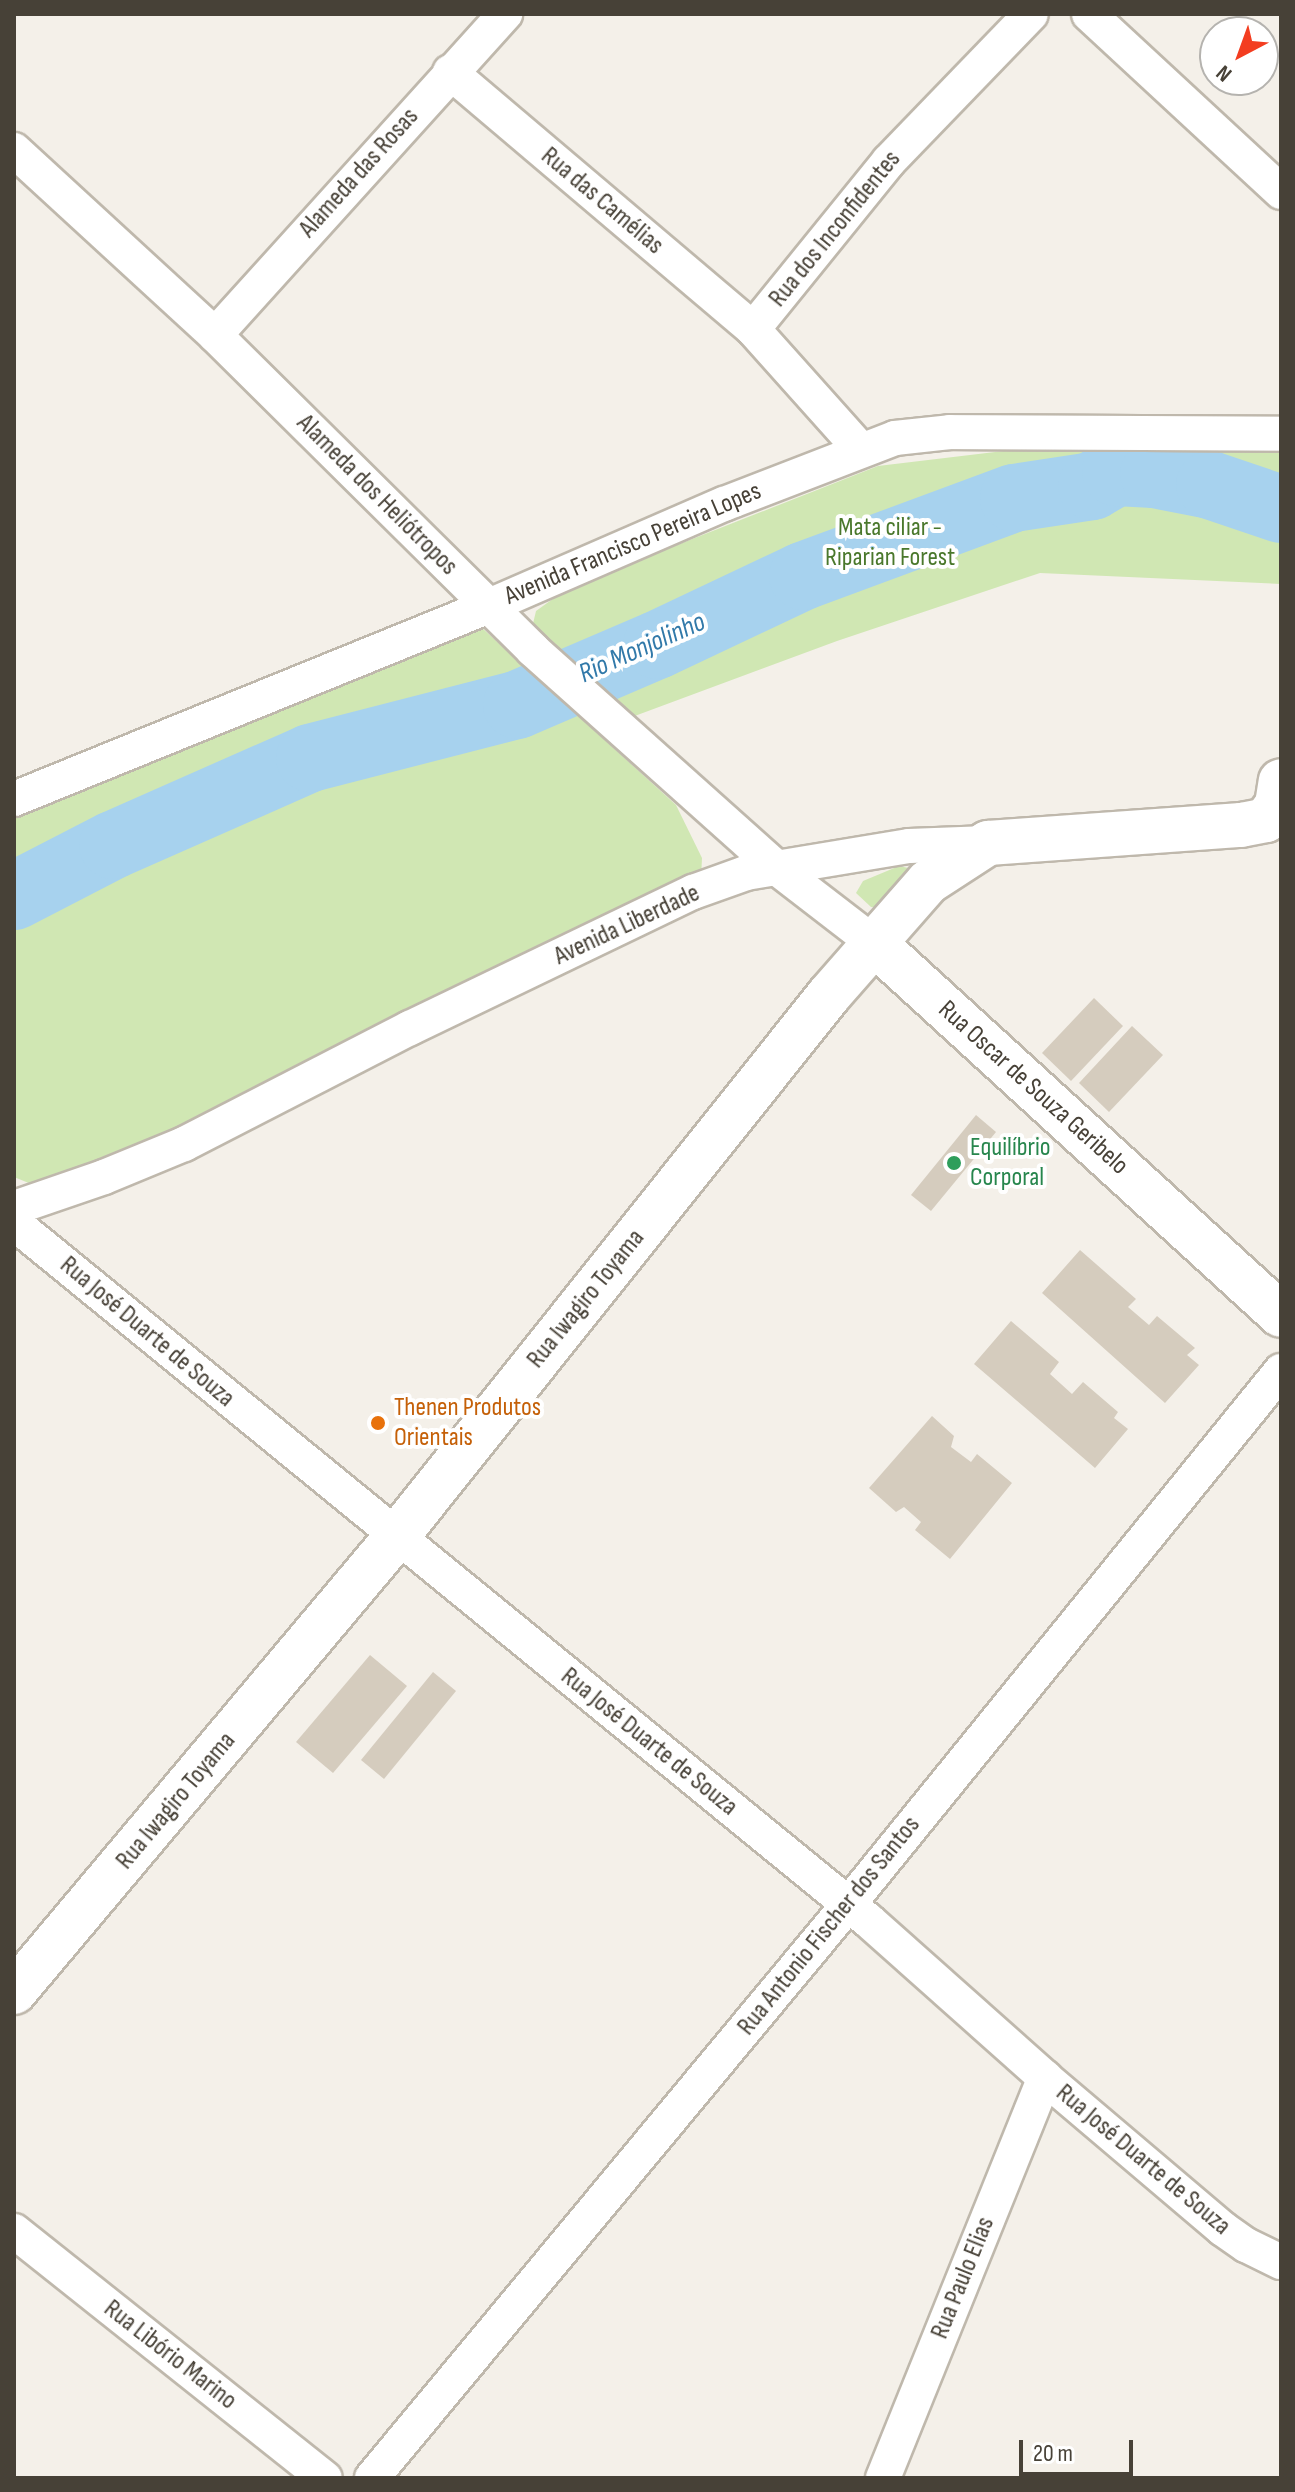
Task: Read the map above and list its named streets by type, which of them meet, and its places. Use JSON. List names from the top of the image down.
{
  "streets": {
    "street": [
      "Alameda das Rosas",
      "Rua das Camélias",
      "Rua dos Inconfidentes",
      "Alameda dos Heliótropos",
      "Avenida Francisco Pereira Lopes",
      "Avenida Liberdade",
      "Rua Oscar de Souza Geribelo",
      "Rua Iwagiro Toyama",
      "Rua José Duarte de Souza",
      "Rua Antonio Fischer dos Santos",
      "Rua Paulo Elias",
      "Rua Libório Marino"
    ]
  },
  "crossings": [
    ["Alameda das Rosas", "Rua das Camélias"],
    ["Alameda das Rosas", "Alameda dos Heliótropos"],
    ["Rua das Camélias", "Rua dos Inconfidentes"],
    ["Rua dos Inconfidentes", "Avenida Francisco Pereira Lopes"],
    ["Alameda dos Heliótropos", "Avenida Francisco Pereira Lopes"],
    ["Alameda dos Heliótropos", "Avenida Liberdade"],
    ["Alameda dos Heliótropos", "Rua Oscar de Souza Geribelo"],
    ["Avenida Liberdade", "Rua Oscar de Souza Geribelo"],
    ["Avenida Liberdade", "Rua Iwagiro Toyama"],
    ["Rua Oscar de Souza Geribelo", "Rua Iwagiro Toyama"],
    ["Rua Iwagiro Toyama", "Rua José Duarte de Souza"],
    ["Rua José Duarte de Souza", "Rua Antonio Fischer dos Santos"],
    ["Rua José Duarte de Souza", "Rua Paulo Elias"]
  ],
  "water": ["Rio Monjolinho"],
  "parks": ["Mata ciliar - Riparian Forest"],
  "places": ["Equilíbrio Corporal", "Thenen Produtos Orientais"],
  "scale_bar": "20 m",
  "north": "bottom left"
}
